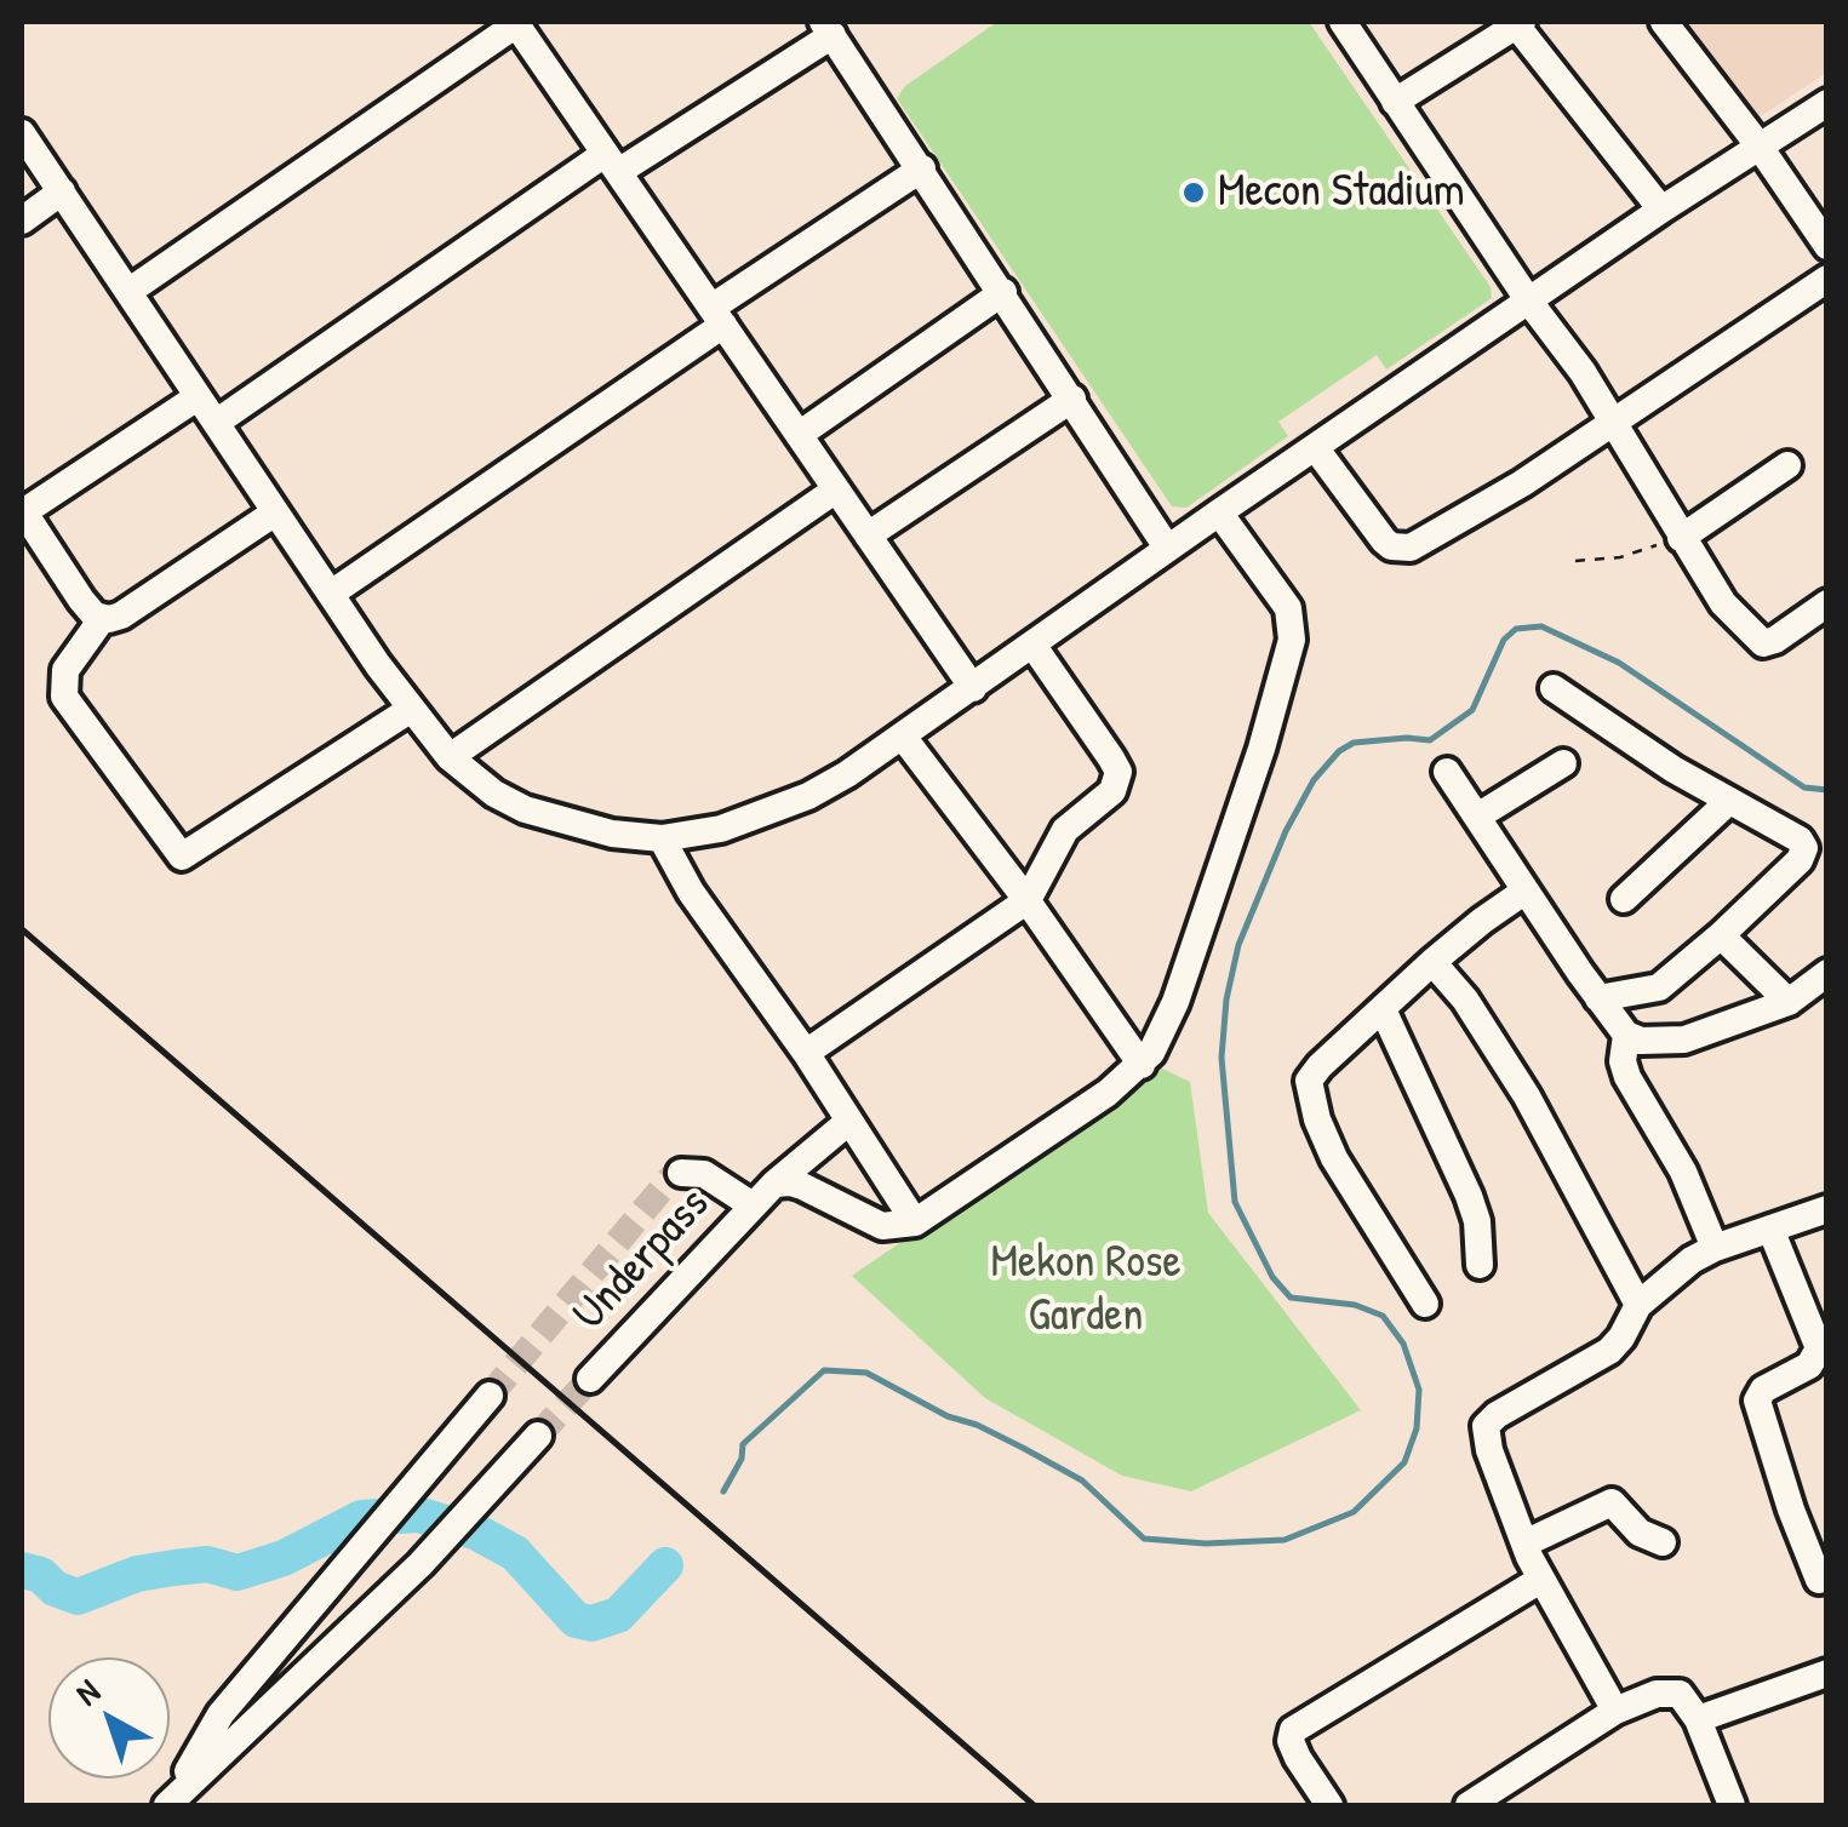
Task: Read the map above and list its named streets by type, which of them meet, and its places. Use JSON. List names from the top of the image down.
{
  "streets": {
    "street": ["Underpass"]
  },
  "parks": ["Mekon Rose Garden"],
  "places": ["Mecon Stadium"],
  "north": "top left"
}
